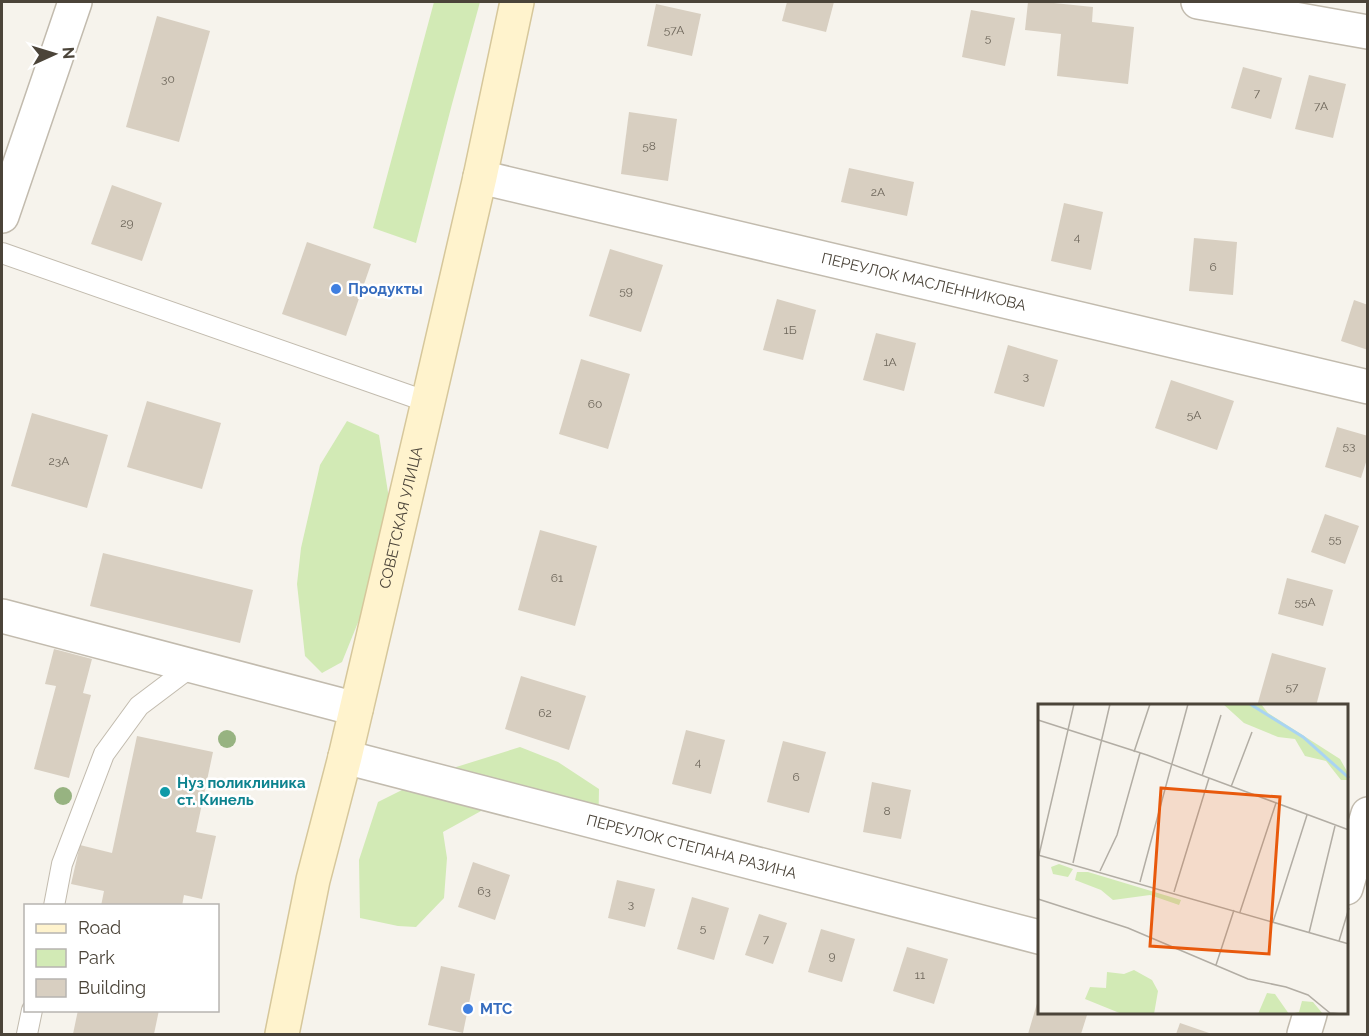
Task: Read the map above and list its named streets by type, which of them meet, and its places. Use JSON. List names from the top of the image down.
{
  "streets": {
    "main road": ["СОВЕТСКАЯ УЛИЦА"],
    "street": ["ПЕРЕУЛОК МАСЛЕННИКОВА", "ПЕРЕУЛОК СТЕПАНА РАЗИНА"]
  },
  "crossings": [
    ["ПЕРЕУЛОК МАСЛЕННИКОВА", "СОВЕТСКАЯ УЛИЦА"],
    ["СОВЕТСКАЯ УЛИЦА", "ПЕРЕУЛОК СТЕПАНА РАЗИНА"]
  ],
  "places": ["Продукты", "Нуз поликлиника ст. Кинель", "МТС"],
  "house_numbers": [
    "57А",
    "5",
    "30",
    "7",
    "7А",
    "58",
    "2А",
    "29",
    "4",
    "6",
    "59",
    "1Б",
    "1А",
    "3",
    "60",
    "5А",
    "53",
    "23А",
    "55",
    "61",
    "55А",
    "57",
    "62",
    "4",
    "6",
    "8",
    "63",
    "3",
    "5",
    "7",
    "9",
    "11"
  ],
  "legend": ["Road", "Park", "Building"],
  "north": "right"
}
